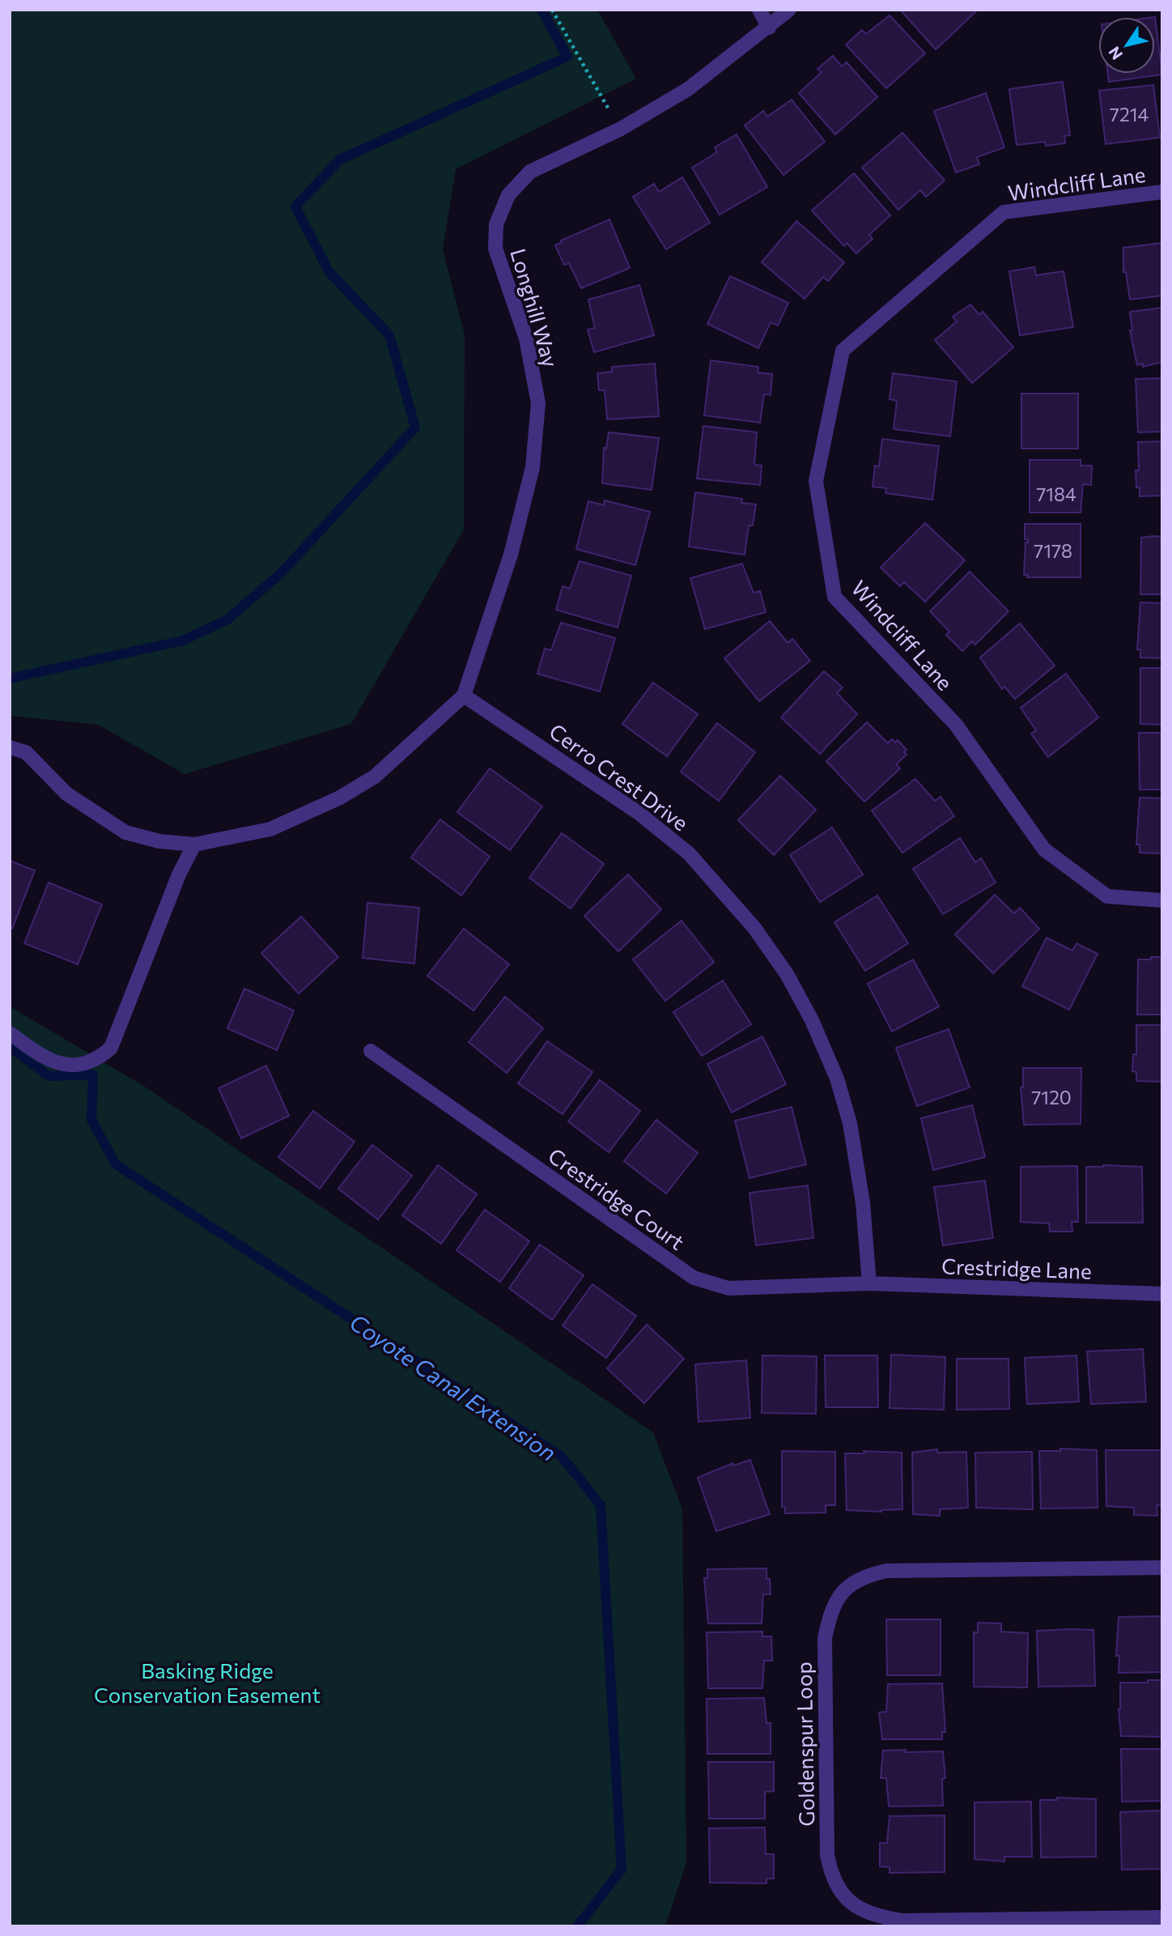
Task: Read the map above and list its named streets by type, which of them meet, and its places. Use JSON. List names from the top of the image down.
{
  "streets": {
    "street": [
      "Windcliff Lane",
      "Longhill Way",
      "Cerro Crest Drive",
      "Crestridge Court",
      "Crestridge Lane",
      "Goldenspur Loop"
    ]
  },
  "crossings": [
    ["Longhill Way", "Cerro Crest Drive"],
    ["Cerro Crest Drive", "Crestridge Court"],
    ["Cerro Crest Drive", "Crestridge Lane"],
    ["Crestridge Court", "Crestridge Lane"]
  ],
  "water": ["Coyote Canal Extension"],
  "parks": ["Basking Ridge Conservation Easement"],
  "house_numbers": [
    "7214",
    "7184",
    "7178",
    "7120"
  ],
  "north": "bottom left"
}
